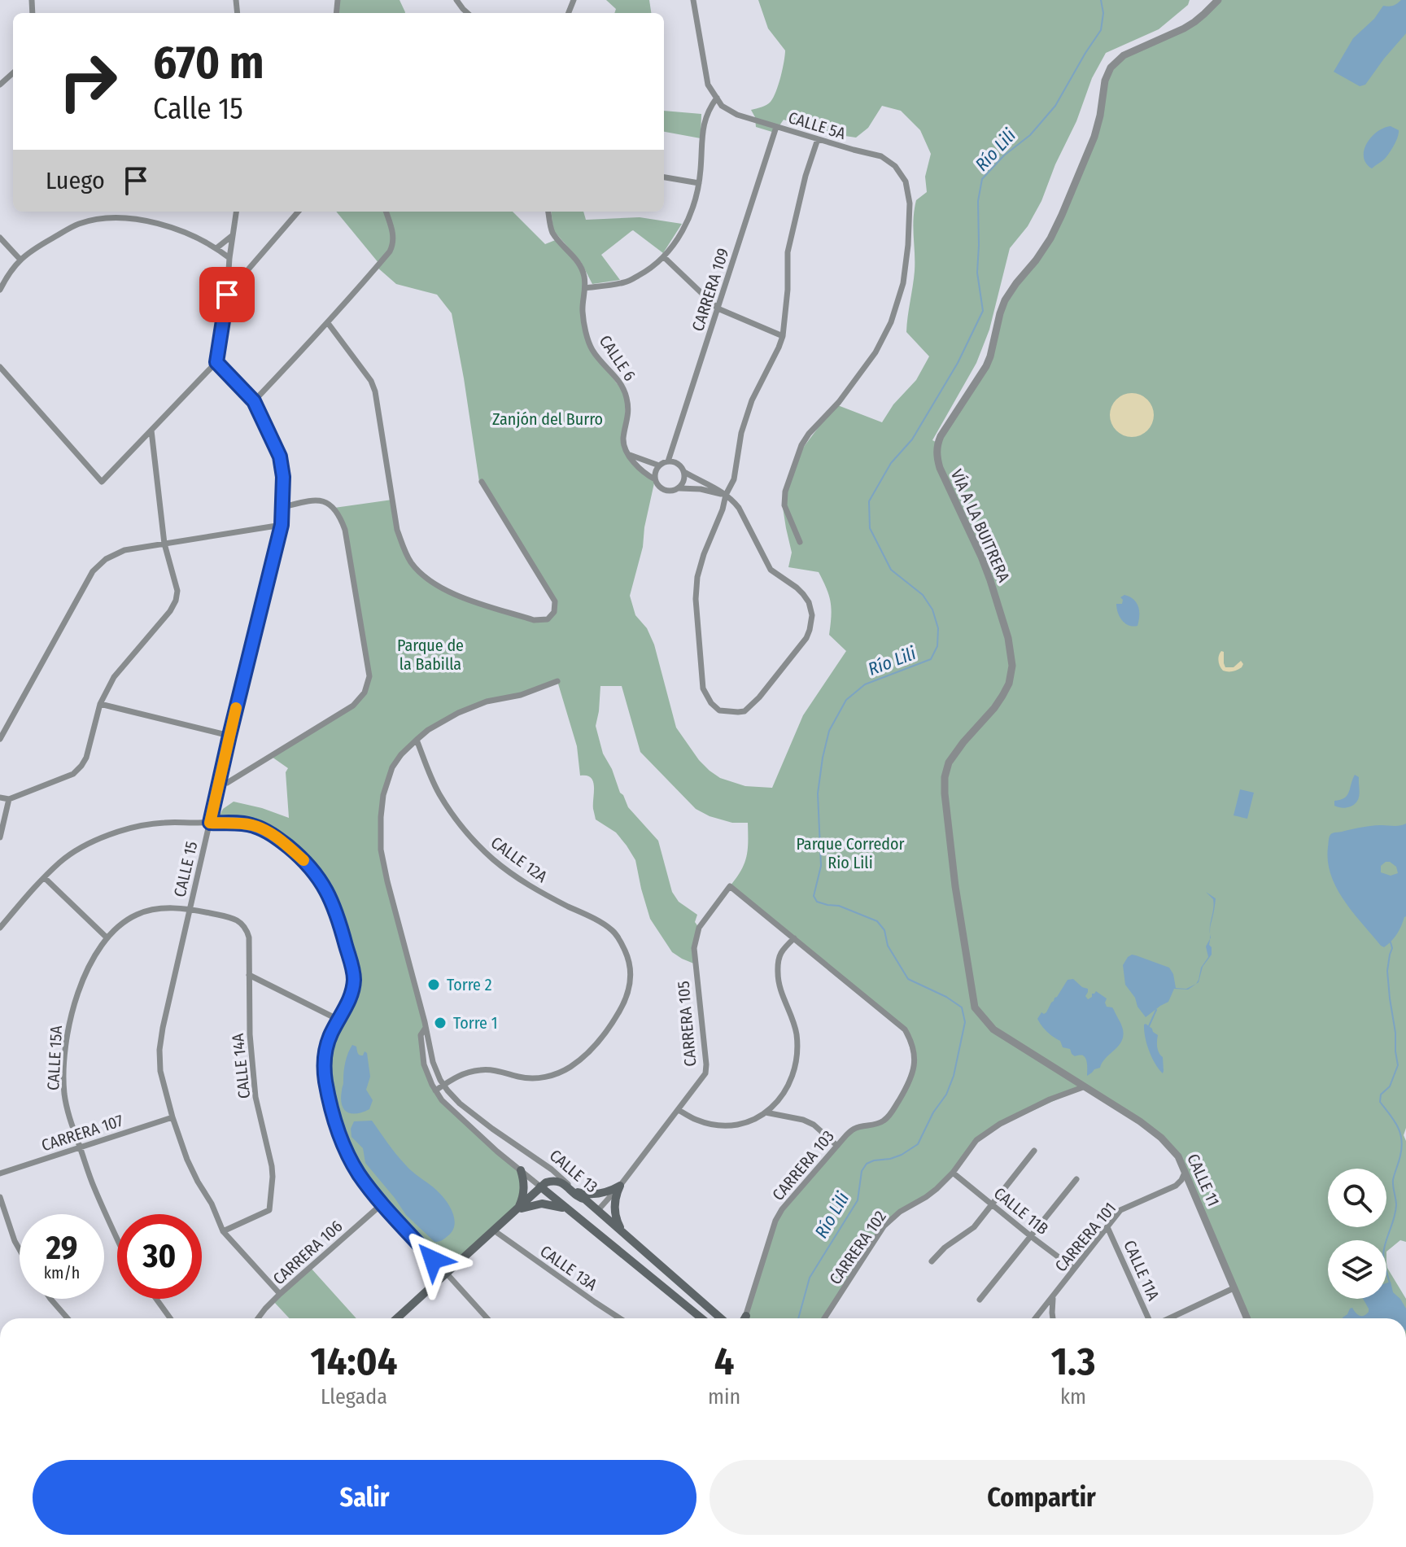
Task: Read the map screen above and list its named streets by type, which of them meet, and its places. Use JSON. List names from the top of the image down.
{
  "streets": {
    "main road": ["CALLE 13"],
    "street": [
      "CALLE 5A",
      "CARRERA 109",
      "CALLE 6",
      "VÍA A LA BUITRERA",
      "CALLE 12A",
      "CALLE 15",
      "CARRERA 105",
      "CALLE 15A",
      "CALLE 14A",
      "CARRERA 107",
      "CARRERA 103",
      "CALLE 11",
      "CALLE 11B",
      "CARRERA 101",
      "CARRERA 102",
      "CARRERA 106",
      "CALLE 13A",
      "CALLE 11A"
    ]
  },
  "crossings": [
    ["CALLE 5A", "CARRERA 109"],
    ["VÍA A LA BUITRERA", "CALLE 11"],
    ["VÍA A LA BUITRERA", "CARRERA 102"],
    ["CALLE 12A", "CALLE 13"],
    ["CALLE 15", "CALLE 15A"],
    ["CALLE 15", "CALLE 14A"],
    ["CALLE 15", "CARRERA 107"],
    ["CALLE 15", "CARRERA 106"],
    ["CARRERA 105", "CARRERA 103"],
    ["CARRERA 105", "CALLE 13"],
    ["CALLE 15A", "CALLE 14A"],
    ["CALLE 15A", "CARRERA 107"],
    ["CALLE 11", "CARRERA 102"],
    ["CALLE 11B", "CARRERA 101"],
    ["CALLE 11B", "CARRERA 102"],
    ["CARRERA 101", "CALLE 11A"]
  ],
  "water": ["Río Lili"],
  "parks": ["Zanjón del Burro", "Parque de la Babilla", "Parque Corredor Rio Lili"],
  "places": ["Torre 2", "Torre 1"],
  "page": {
    "turn": ["670 m", "Calle 15"],
    "then": "Luego",
    "speed": "29 km/h",
    "limit": "30",
    "eta": [
      "14:04",
      "Llegada",
      "4",
      "min",
      "1.3",
      "km"
    ],
    "buttons": ["Salir", "Compartir"]
  }
}
